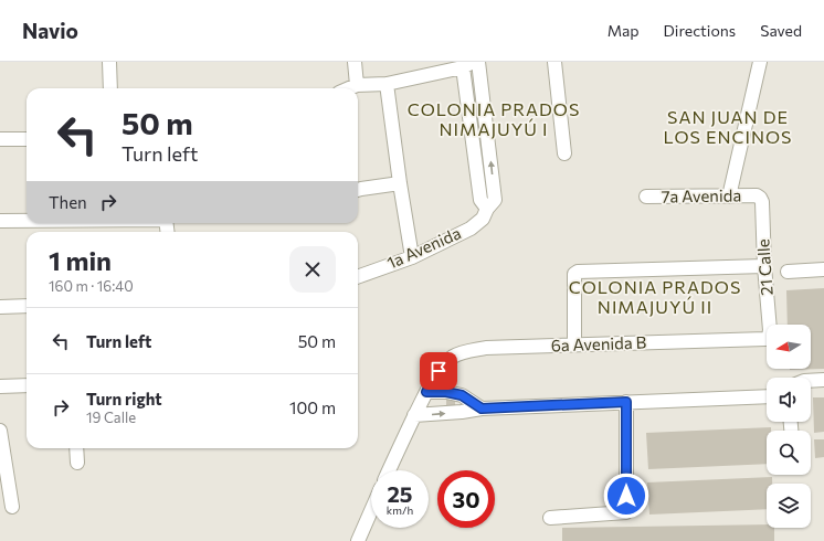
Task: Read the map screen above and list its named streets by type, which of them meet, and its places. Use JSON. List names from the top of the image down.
{
  "streets": {
    "street": [
      "7a Avenida",
      "1a Avenida",
      "21 Calle",
      "6a Avenida B"
    ]
  },
  "crossings": [
    ["7a Avenida", "21 Calle"],
    ["21 Calle", "6a Avenida B"]
  ],
  "districts": ["COLONIA PRADOS NIMAJUYÚ I", "SAN JUAN DE LOS ENCINOS", "COLONIA PRADOS NIMAJUYÚ II"],
  "north": "left",
  "page": {
    "header": "Navio",
    "nav": ["Map", "Directions", "Saved"],
    "turn": ["50 m", "Turn left"],
    "then": "Then",
    "heading": ["1 min", "160 m · 16:40"],
    "list": [
      {
        "name": "Turn left",
        "value": "50 m"
      },
      {
        "name": "Turn right",
        "note": "19 Calle",
        "value": "100 m"
      }
    ],
    "speed": "25 km/h",
    "limit": "30"
  }
}
